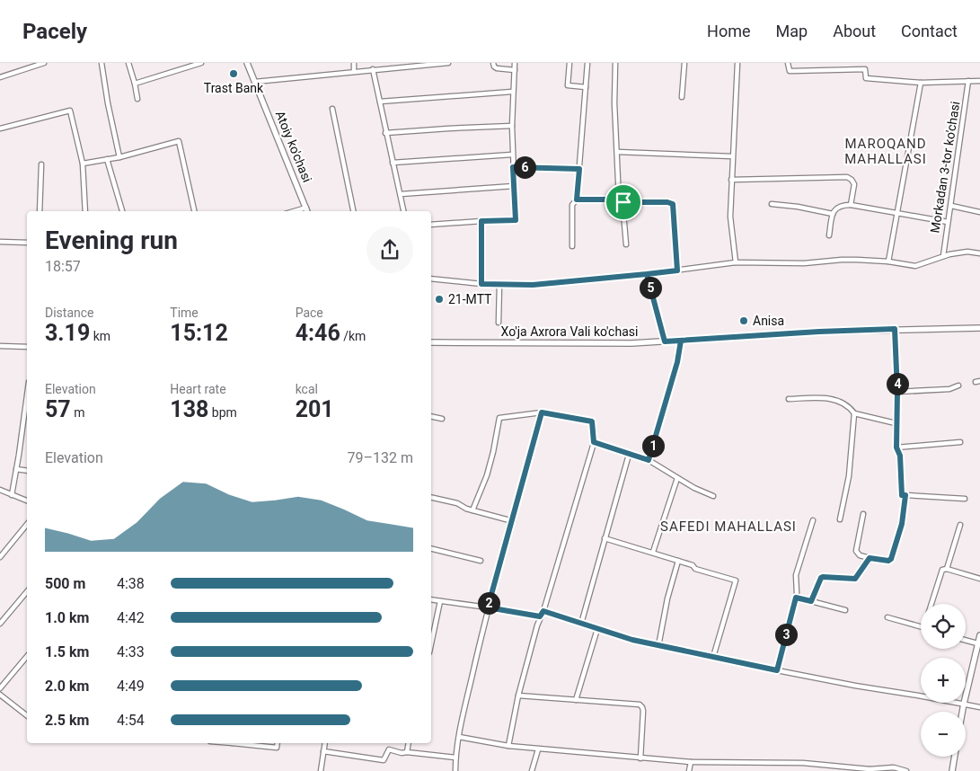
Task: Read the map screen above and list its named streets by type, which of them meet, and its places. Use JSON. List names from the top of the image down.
{
  "streets": {
    "street": ["Atoiy ko'chasi", "Morkadan 3-tor ko'chasi", "Xo'ja Axrora Vali ko'chasi"]
  },
  "districts": ["MAROQAND MAHALLASI", "SAFEDI MAHALLASI"],
  "places": ["Trast Bank", "21-MTT", "Anisa"],
  "page": {
    "header": "Pacely",
    "nav": [
      "Home",
      "Map",
      "About",
      "Contact"
    ],
    "pins": [
      "6",
      "5",
      "4",
      "1",
      "2",
      "3"
    ],
    "heading": ["Evening run", "18:57"],
    "stats": [
      ["Distance", "3.19 km"],
      ["Time", "15:12"],
      ["Pace", "4:46 /km"],
      ["Elevation", "57 m"],
      ["Heart rate", "138 bpm"],
      ["kcal", "201"]
    ],
    "chart": ["Elevation", "79–132 m"],
    "list": [
      {
        "name": "500 m",
        "note": "4:38"
      },
      {
        "name": "1.0 km",
        "note": "4:42"
      },
      {
        "name": "1.5 km",
        "note": "4:33"
      },
      {
        "name": "2.0 km",
        "note": "4:49"
      },
      {
        "name": "2.5 km",
        "note": "4:54"
      }
    ],
    "map_buttons": ["+", "−"]
  }
}
